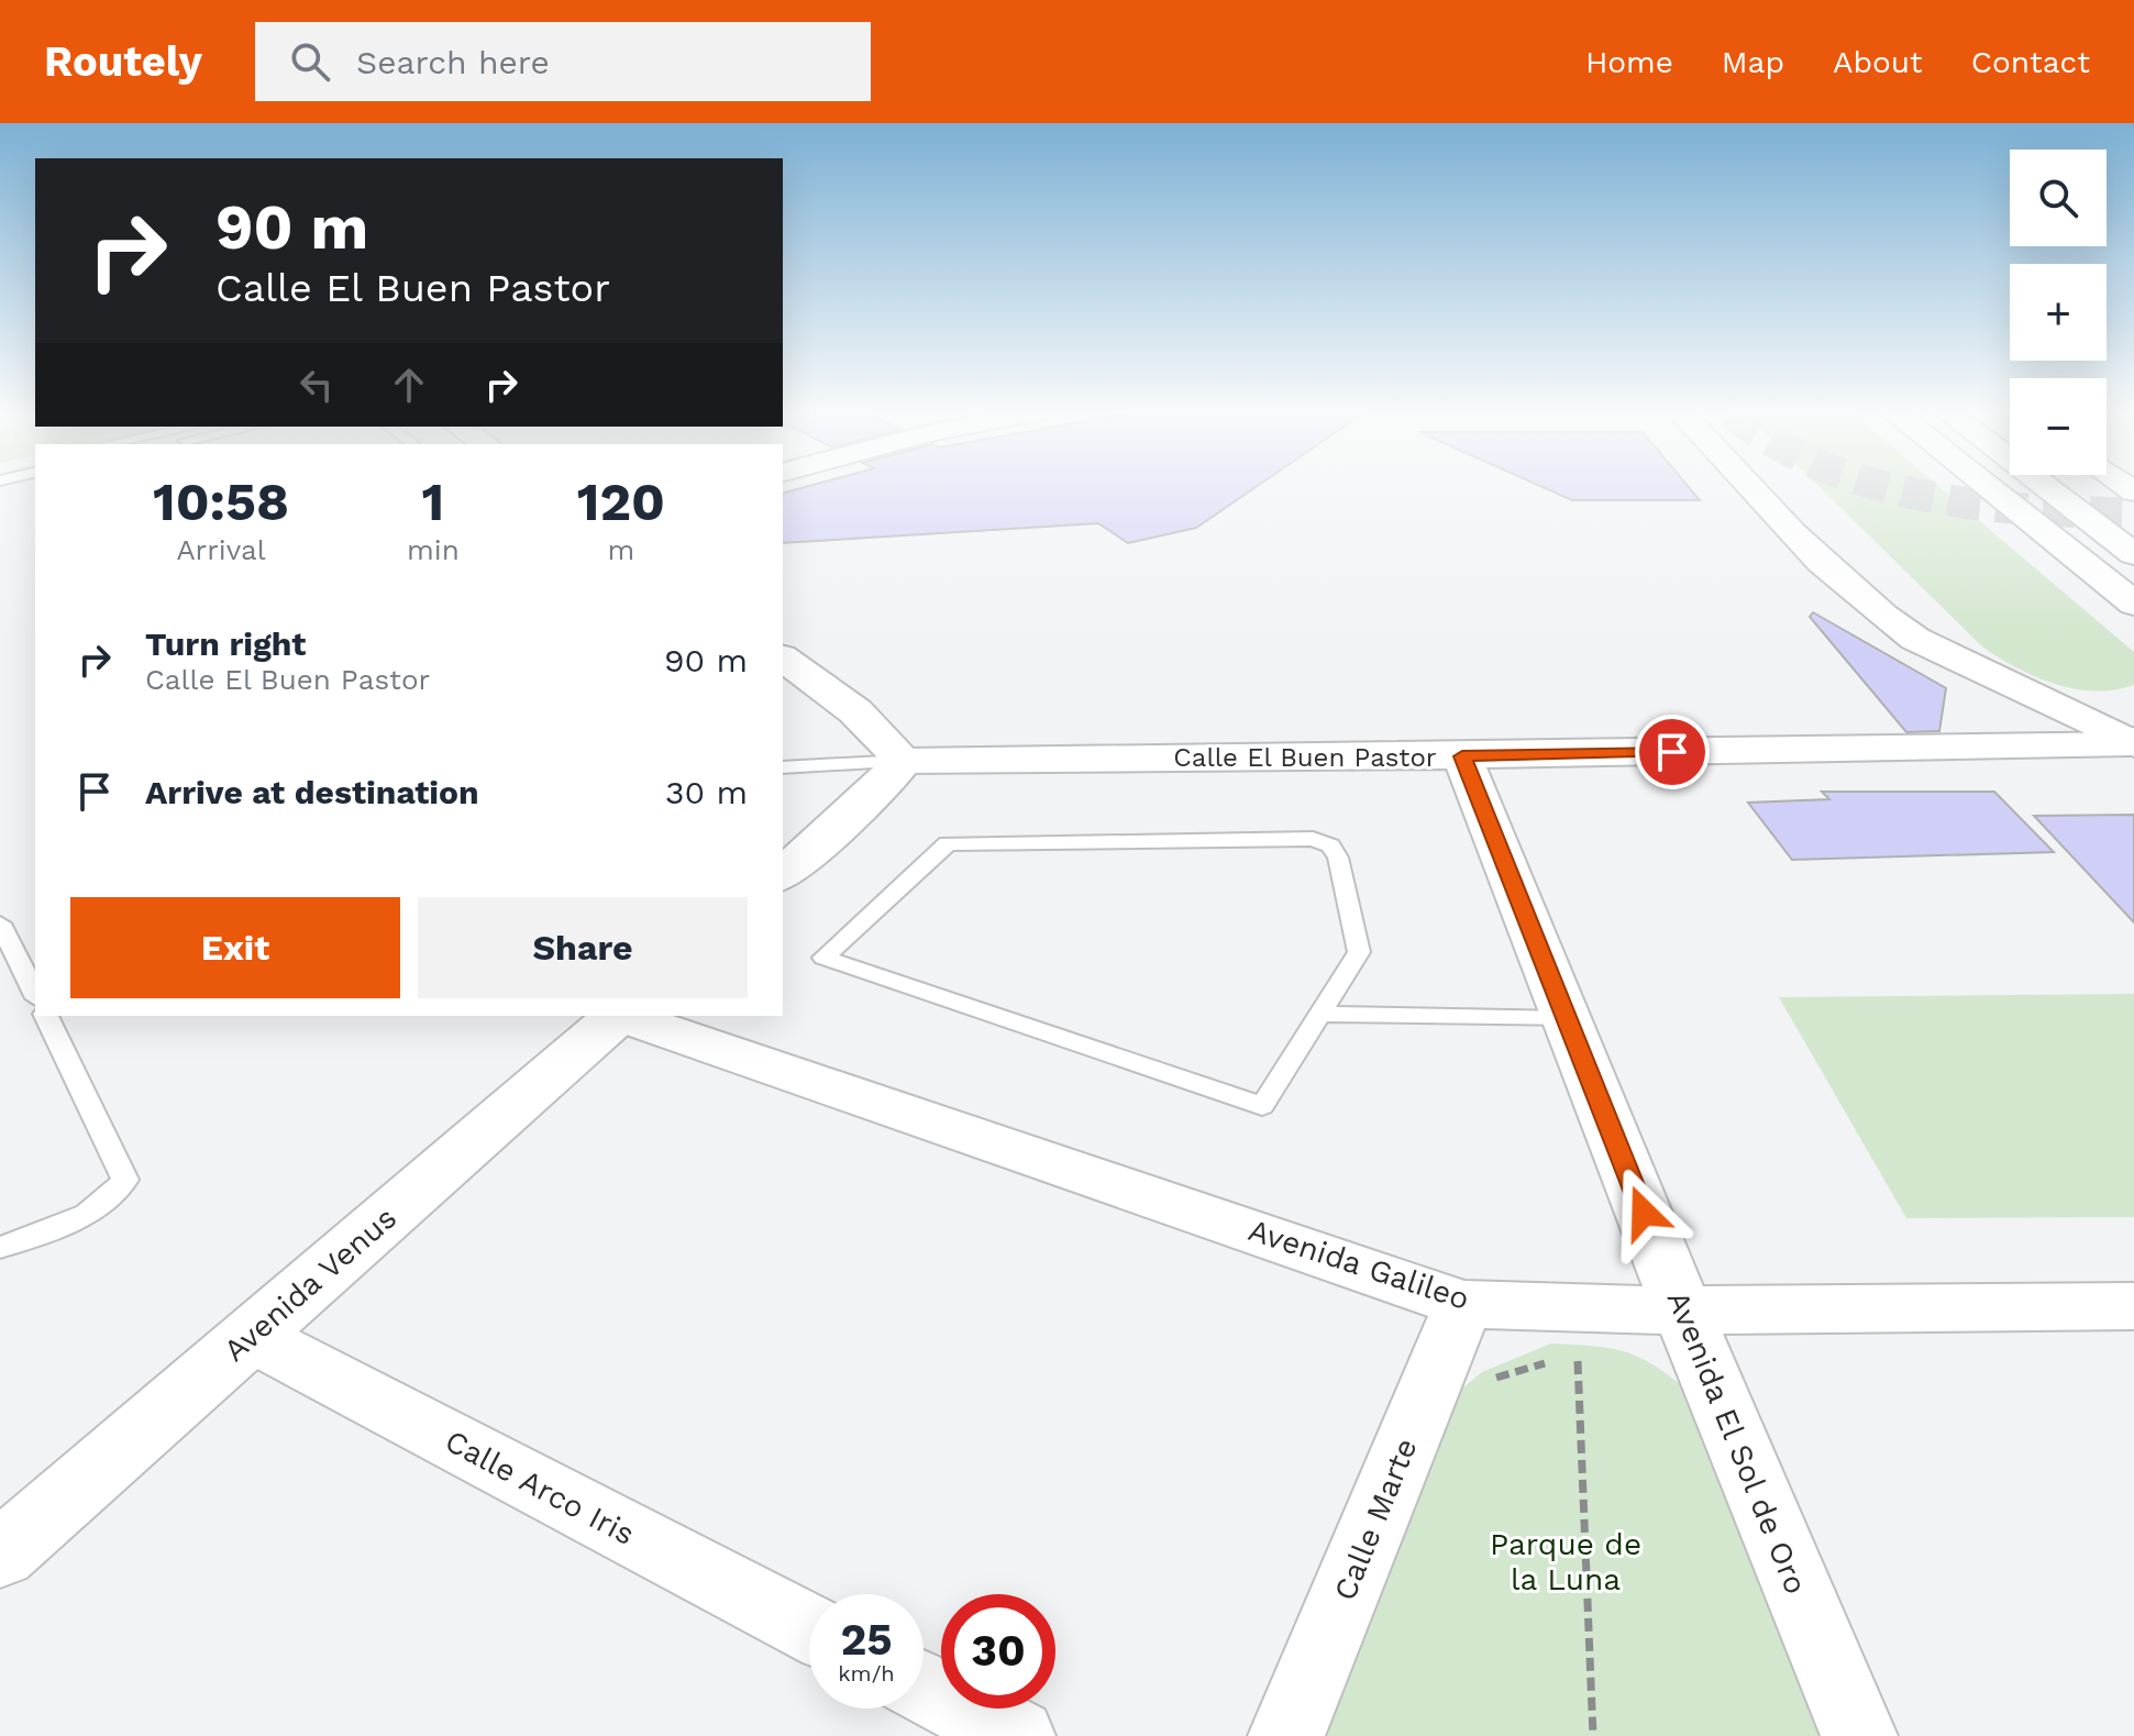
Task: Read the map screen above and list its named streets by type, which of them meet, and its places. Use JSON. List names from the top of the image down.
{
  "streets": {
    "main road": ["Avenida Venus"],
    "street": [
      "Calle El Buen Pastor",
      "Avenida Galileo",
      "Avenida El Sol de Oro",
      "Calle Arco Iris",
      "Calle Marte"
    ]
  },
  "crossings": [
    ["Calle El Buen Pastor", "Avenida El Sol de Oro"],
    ["Avenida Galileo", "Avenida El Sol de Oro"],
    ["Avenida Galileo", "Calle Marte"],
    ["Avenida Venus", "Calle Arco Iris"]
  ],
  "parks": ["Parque de la Luna"],
  "page": {
    "header": "Routely",
    "search": "Search here",
    "nav": [
      "Home",
      "Map",
      "About",
      "Contact"
    ],
    "map_buttons": ["+", "−"],
    "turn": ["90 m", "Calle El Buen Pastor"],
    "eta": [
      "10:58",
      "Arrival",
      "1",
      "min",
      "120",
      "m"
    ],
    "list": [
      {
        "name": "Turn right",
        "note": "Calle El Buen Pastor",
        "value": "90 m"
      },
      {
        "name": "Arrive at destination",
        "value": "30 m"
      }
    ],
    "buttons": ["Exit", "Share"],
    "speed": "25 km/h",
    "limit": "30"
  }
}
